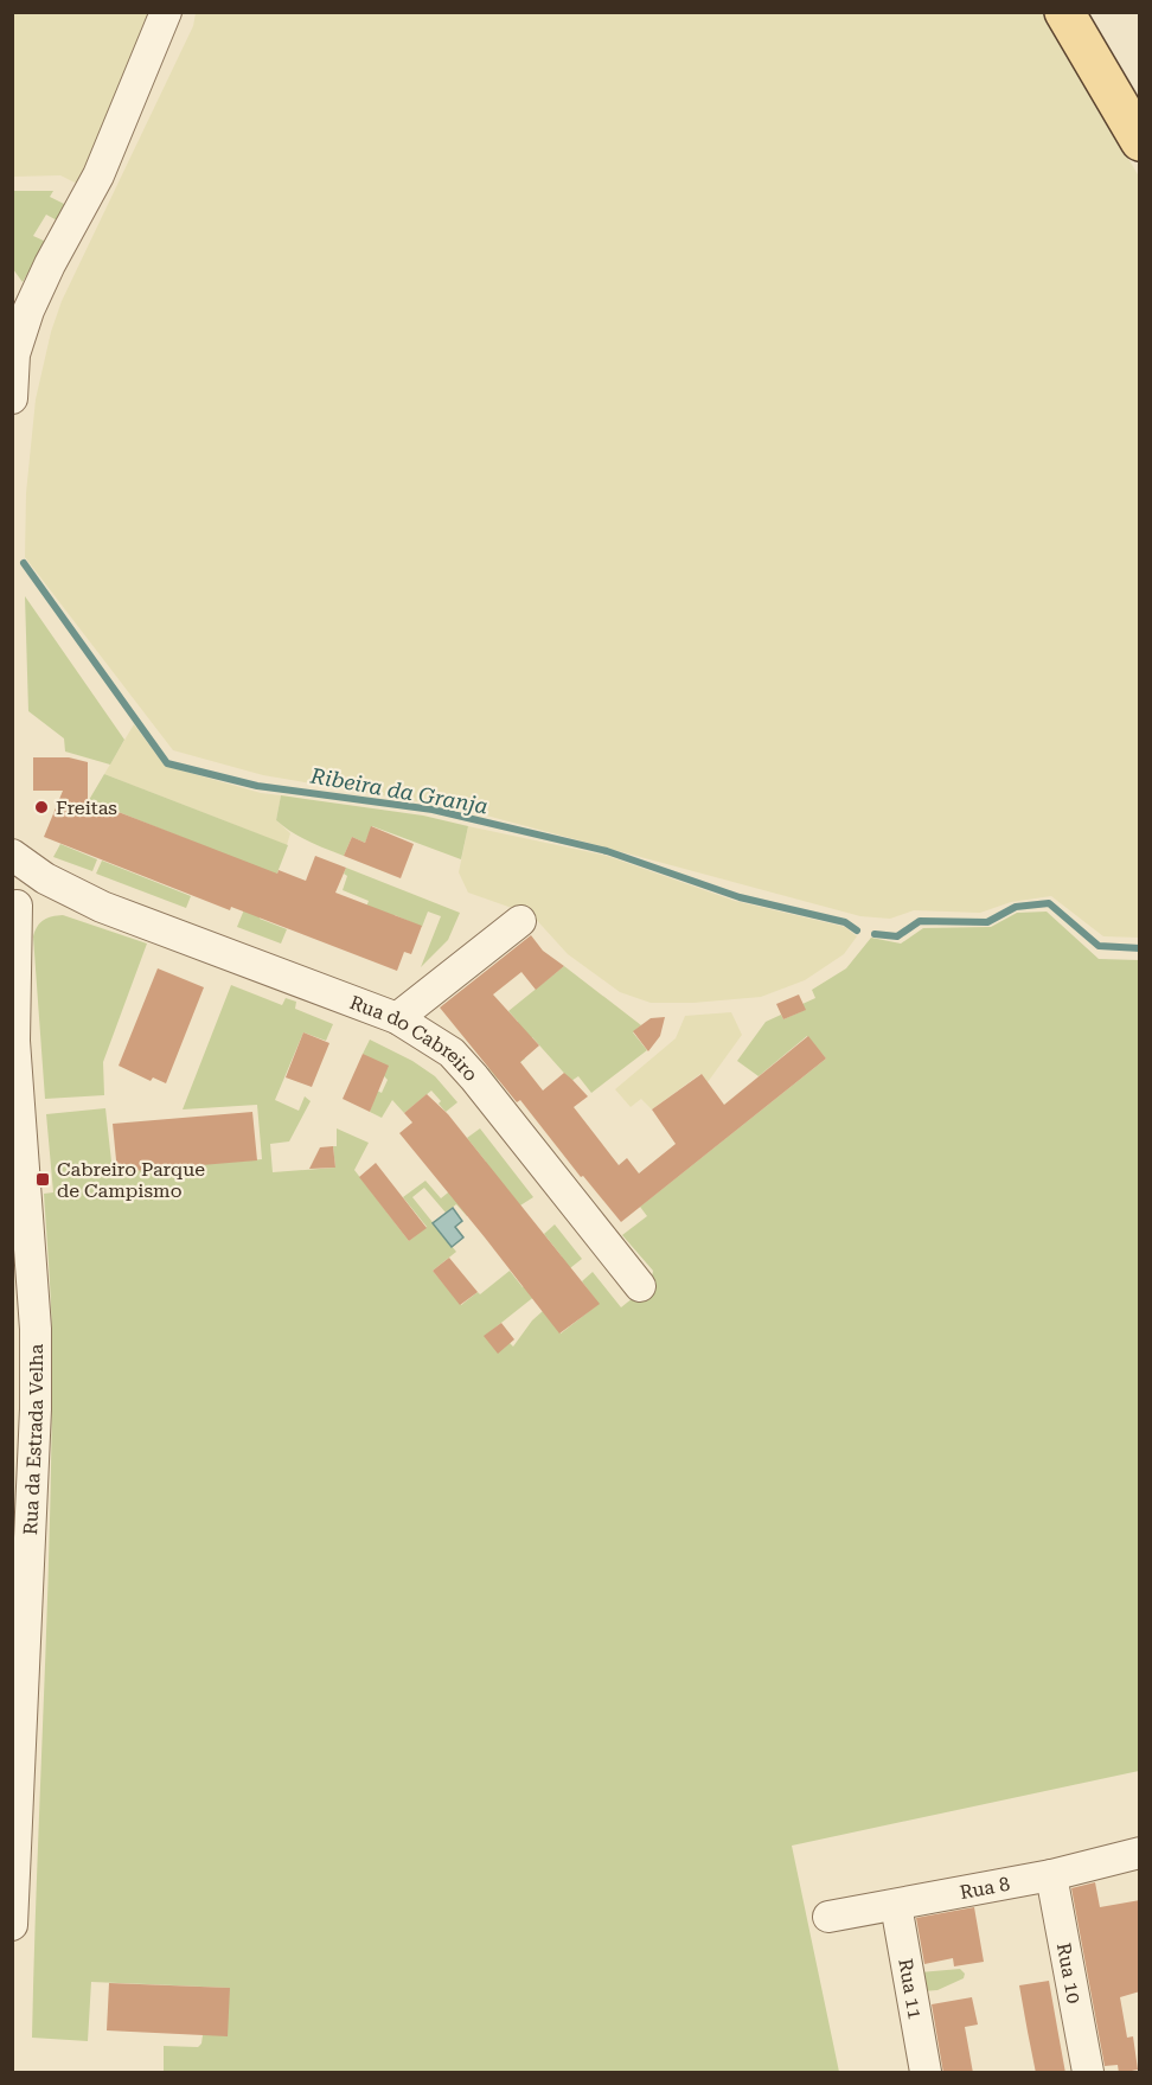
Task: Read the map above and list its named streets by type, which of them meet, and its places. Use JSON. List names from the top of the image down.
{
  "streets": {
    "street": [
      "Rua do Cabreiro",
      "Rua da Estrada Velha",
      "Rua 8",
      "Rua 10",
      "Rua 11"
    ]
  },
  "crossings": [
    ["Rua 8", "Rua 10"],
    ["Rua 8", "Rua 11"]
  ],
  "water": ["Ribeira da Granja"],
  "places": {
    "other": ["Freitas"],
    "transit": ["Cabreiro Parque de Campismo"]
  }
}
